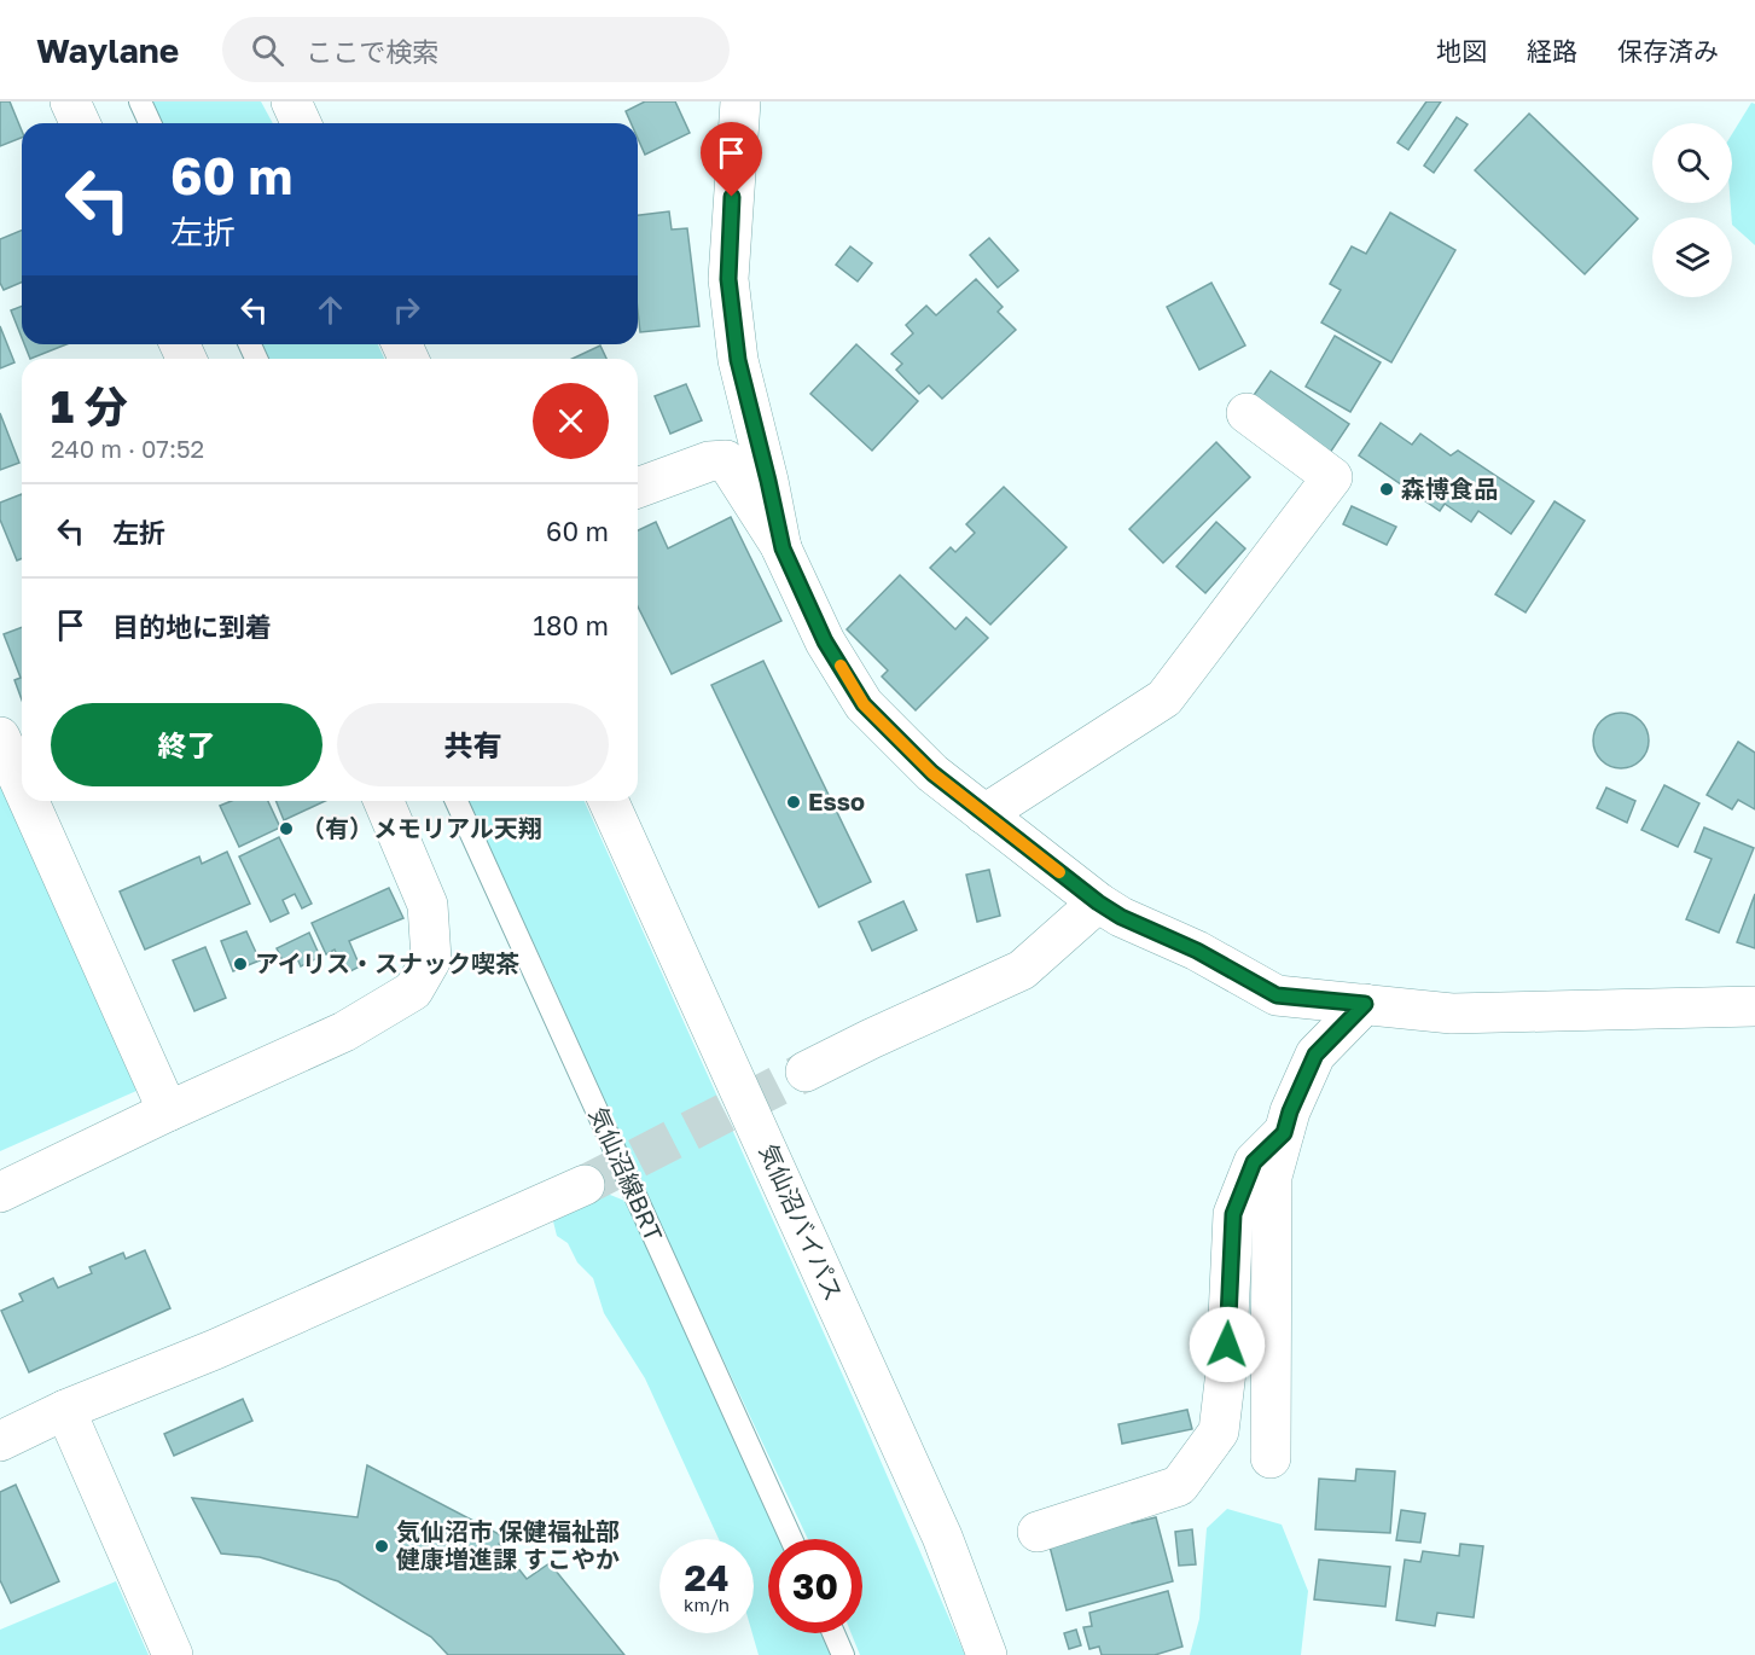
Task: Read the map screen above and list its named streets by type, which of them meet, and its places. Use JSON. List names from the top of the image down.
{
  "streets": {
    "main road": ["気仙沼バイパス"],
    "lane": ["気仙沼線BRT"]
  },
  "places": [
    "森博食品",
    "Esso",
    "（有）メモリアル天翔",
    "アイリス・スナック喫茶",
    "気仙沼市 保健福祉部 健康増進課 すこやか"
  ],
  "page": {
    "header": "Waylane",
    "search": "ここで検索",
    "nav": ["地図", "経路", "保存済み"],
    "turn": ["60 m", "左折"],
    "heading": ["1 分", "240 m · 07:52"],
    "list": [
      {
        "name": "左折",
        "value": "60 m"
      },
      {
        "name": "目的地に到着",
        "value": "180 m"
      }
    ],
    "buttons": ["終了", "共有"],
    "speed": "24 km/h",
    "limit": "30"
  }
}
